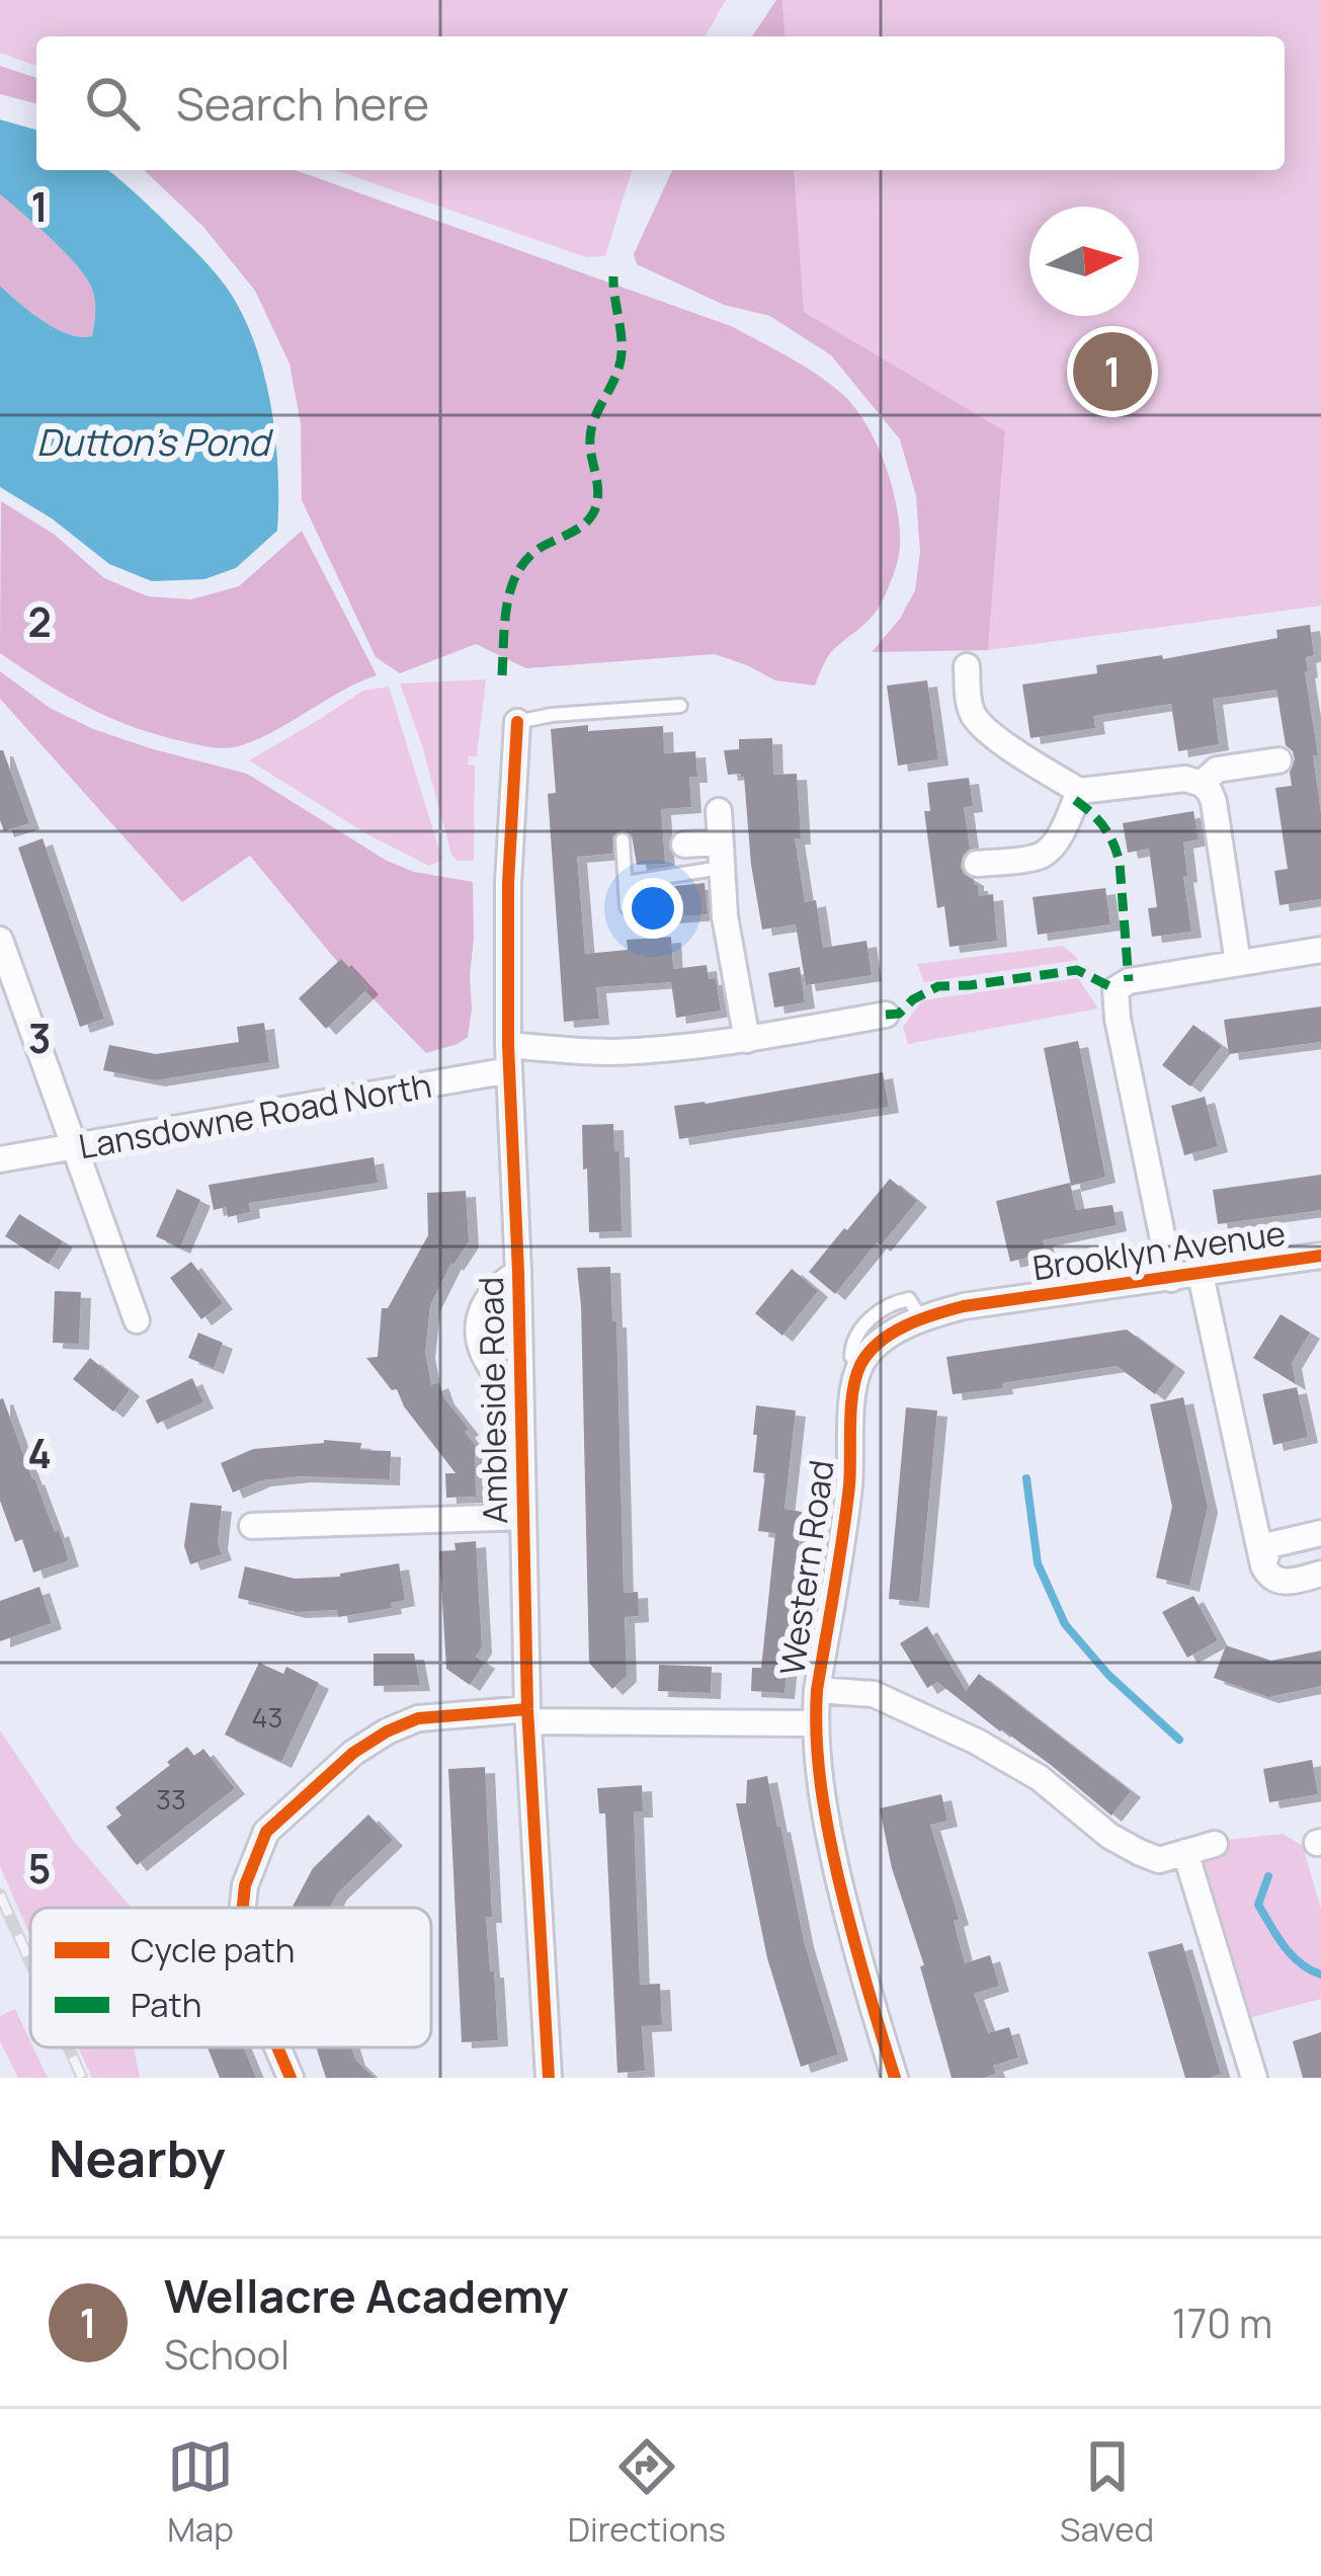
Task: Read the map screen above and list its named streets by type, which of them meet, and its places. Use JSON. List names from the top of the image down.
{
  "streets": {
    "street": [
      "Lansdowne Road North",
      "Brooklyn Avenue",
      "Ambleside Road",
      "Western Road"
    ]
  },
  "crossings": [
    ["Lansdowne Road North", "Ambleside Road"],
    ["Brooklyn Avenue", "Western Road"]
  ],
  "water": ["Dutton's Pond"],
  "house_numbers": ["43", "33"],
  "legend": ["Cycle path", "Path"],
  "north": "right",
  "page": {
    "search": "Search here",
    "pins": "1",
    "heading": "Nearby",
    "list": [
      {
        "mark": "1",
        "name": "Wellacre Academy",
        "note": "School",
        "value": "170 m"
      }
    ],
    "nav": ["Map", "Directions", "Saved"]
  },
  "grid": {
    "rows": [
      "1",
      "2",
      "3",
      "4",
      "5"
    ]
  }
}
